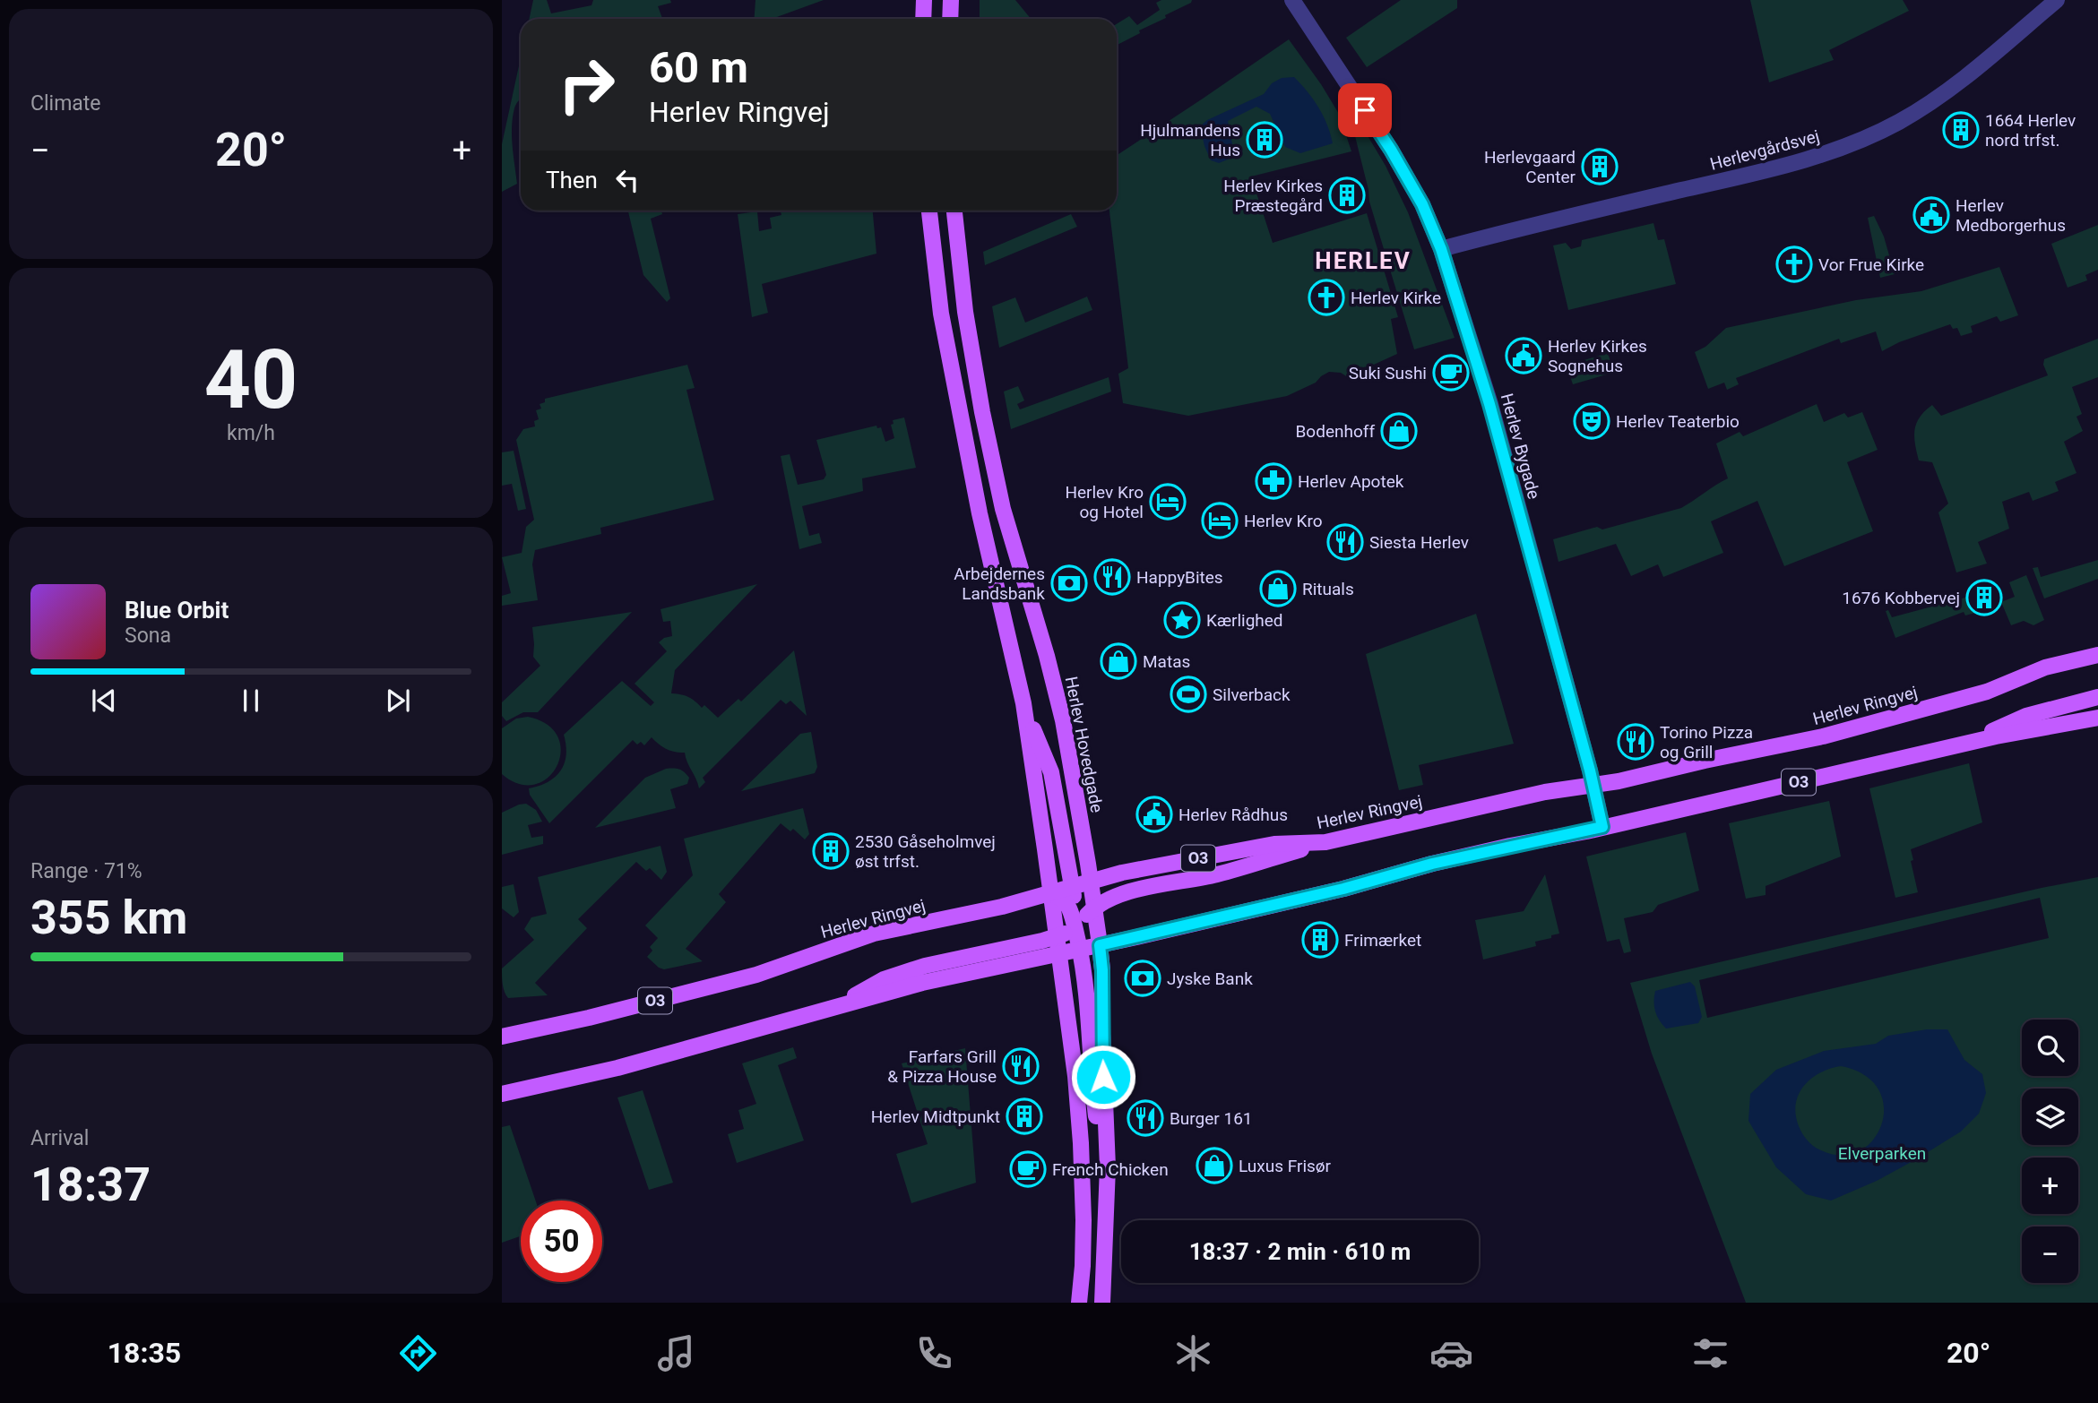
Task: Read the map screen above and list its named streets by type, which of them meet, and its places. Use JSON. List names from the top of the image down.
{
  "streets": {
    "main road": ["Herlev Ringvej", "Herlev Hovedgade", "O3"],
    "street": ["Herlevgårdsvej", "Herlev Bygade"]
  },
  "crossings": [
    ["Herlevgårdsvej", "Herlev Bygade"],
    ["Herlev Bygade", "Herlev Ringvej"],
    ["Herlev Bygade", "O3"],
    ["Herlev Ringvej", "Herlev Hovedgade"],
    ["Herlev Hovedgade", "O3"]
  ],
  "districts": ["HERLEV"],
  "parks": ["Elverparken"],
  "places": {
    "building": [
      "1664 Herlev nord trfst.",
      "Hjulmandens Hus",
      "Herlevgaard Center",
      "Herlev Kirkes Præstegård",
      "1676 Kobbervej",
      "2530 Gåseholmvej øst trfst.",
      "Frimærket",
      "Herlev Midtpunkt"
    ],
    "public building": ["Herlev Medborgerhus", "Herlev Kirkes Sognehus", "Herlev Rådhus"],
    "church": ["Vor Frue Kirke", "Herlev Kirke"],
    "cafe": ["Suki Sushi", "French Chicken"],
    "theatre": ["Herlev Teaterbio"],
    "shop": [
      "Bodenhoff",
      "Rituals",
      "Matas",
      "Luxus Frisør"
    ],
    "pharmacy": ["Herlev Apotek"],
    "hotel": ["Herlev Kro og Hotel", "Herlev Kro"],
    "restaurant": [
      "Siesta Herlev",
      "HappyBites",
      "Torino Pizza og Grill",
      "Farfars Grill & Pizza House",
      "Burger 161"
    ],
    "bank": ["Arbejdernes Landsbank", "Jyske Bank"],
    "place": ["Kærlighed"],
    "sports": ["Silverback"]
  },
  "page": {
    "tile": [
      "Climate",
      ["40", "km/h"],
      ["Range · 71%", "355 km"],
      ["Arrival", "18:37"]
    ],
    "turn": ["60 m", "Herlev Ringvej"],
    "heat": ["−", "20°", "+"],
    "then": "Then",
    "song": ["Blue Orbit", "Sona"],
    "map_buttons": ["+", "−"],
    "limit": "50",
    "trip": "18:37 · 2 min · 610 m",
    "tabs": ["18:35", "20°"]
  }
}
